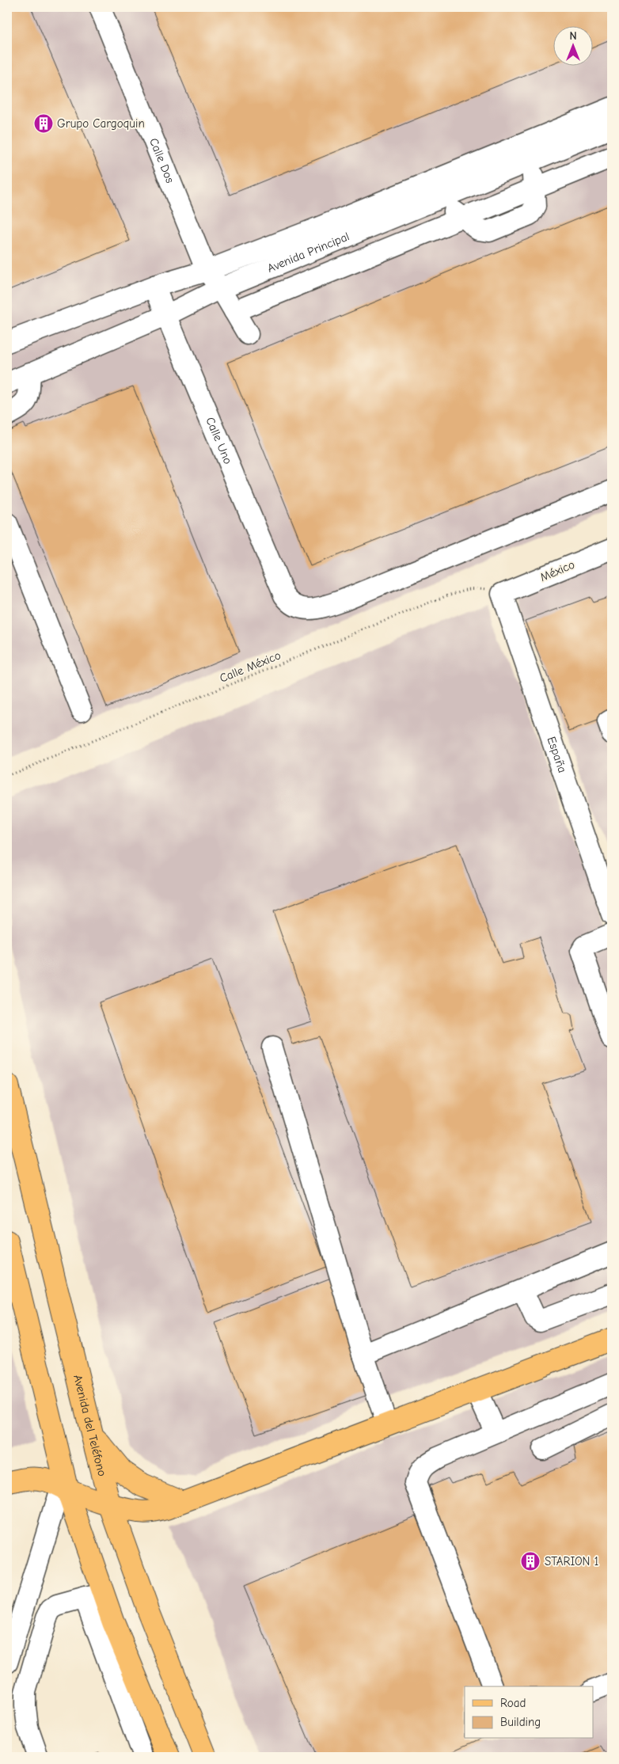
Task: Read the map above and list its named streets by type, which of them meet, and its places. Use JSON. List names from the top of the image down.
{
  "streets": {
    "main road": ["Avenida del Teléfono"],
    "street": [
      "Calle Dos",
      "Avenida Principal",
      "Calle Uno",
      "México",
      "España"
    ],
    "path": ["Calle México"]
  },
  "crossings": [
    ["Calle Dos", "Avenida Principal"],
    ["Avenida Principal", "Calle Uno"],
    ["México", "Calle México"],
    ["México", "España"],
    ["Calle México", "España"]
  ],
  "places": {
    "building": ["Grupo Cargoquin", "STARION 1"]
  },
  "legend": ["Road", "Building"],
  "north": "top"
}
